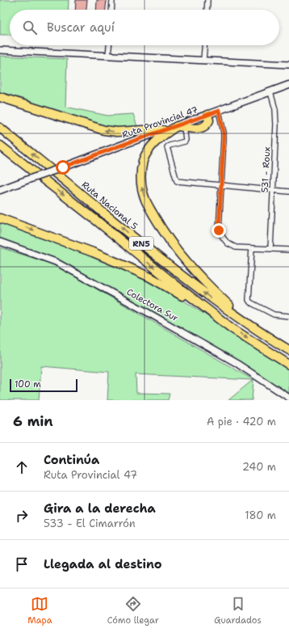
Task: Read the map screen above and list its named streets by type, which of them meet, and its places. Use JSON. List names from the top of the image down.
{
  "streets": {
    "highway": ["Ruta Nacional 5", "RN5"],
    "main road": ["Ruta Provincial 47"],
    "street": ["531 - Roux", "Colectora Sur"]
  },
  "crossings": [
    ["Ruta Provincial 47", "531 - Roux"]
  ],
  "scale_bar": "100 m",
  "page": {
    "search": "Buscar aquí",
    "scale": "100 m",
    "heading": ["6 min", "A pie · 420 m"],
    "list": [
      ["Continúa", "Ruta Provincial 47", "240 m"],
      ["Gira a la derecha", "533 - El Cimarrón", "180 m"],
      "Llegada al destino"
    ],
    "nav": ["Mapa", "Cómo llegar", "Guardados"]
  }
}
